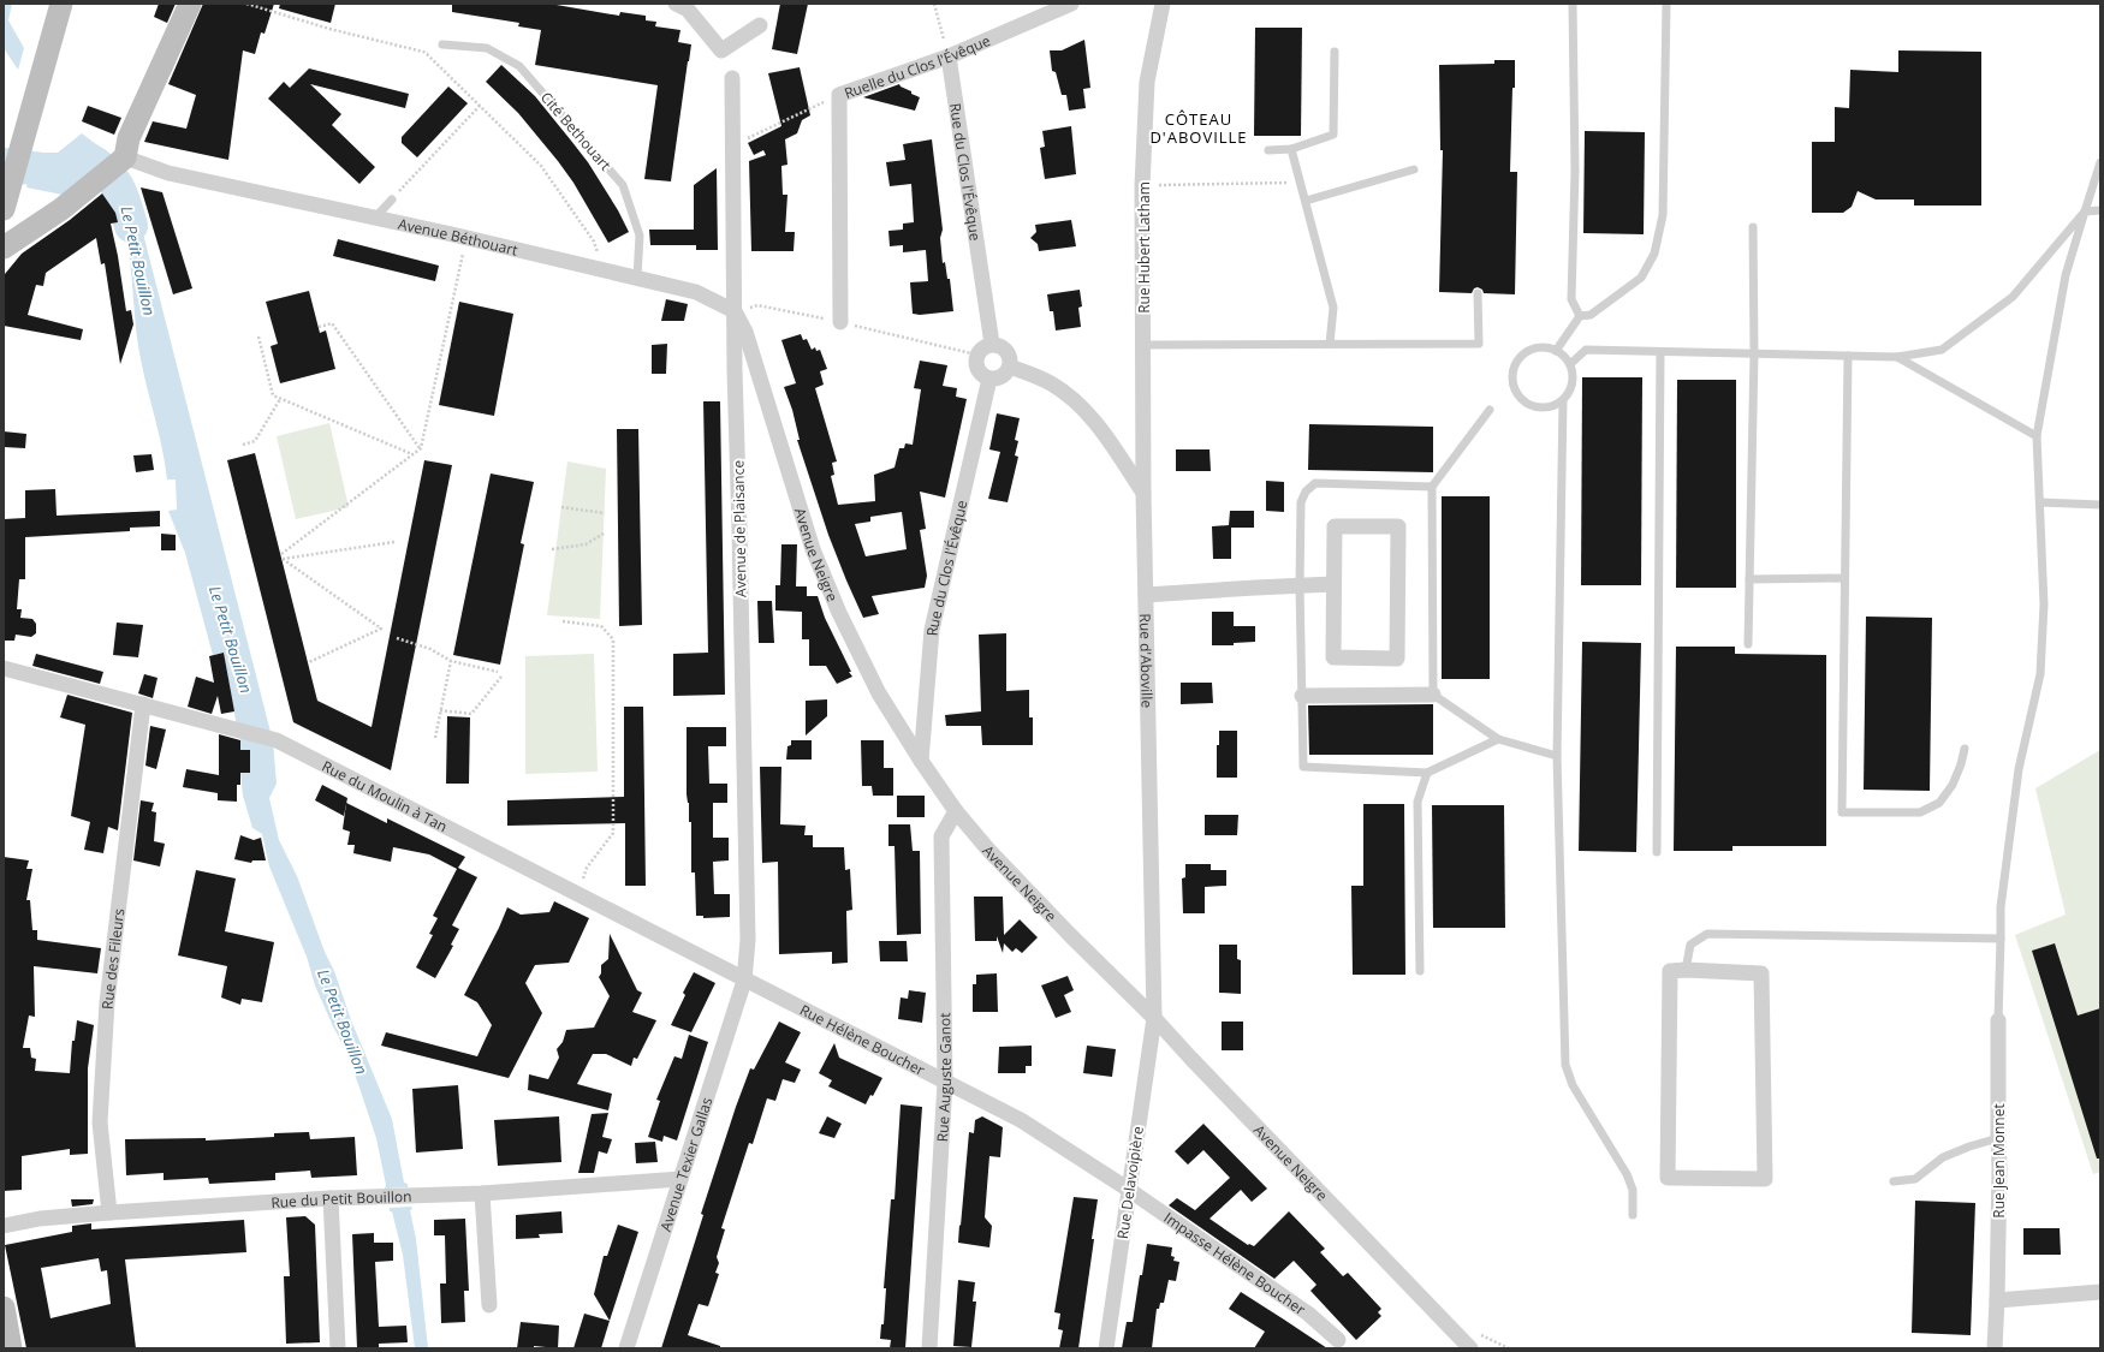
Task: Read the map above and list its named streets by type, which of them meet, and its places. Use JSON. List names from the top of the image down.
{
  "streets": {
    "street": [
      "Ruelle du Clos l'Évêque",
      "Rue du Clos l'Évêque",
      "Avenue Béthouart",
      "Rue Hubert Latham",
      "Avenue de Plaisance",
      "Avenue Neigre",
      "Rue d'Aboville",
      "Rue du Moulin à Tan",
      "Rue des Fileurs",
      "Rue Hélène Boucher",
      "Rue Auguste Ganot",
      "Rue Jean Monnet",
      "Avenue Texier Gallas",
      "Rue Delavoipière",
      "Rue du Petit Bouillon",
      "Impasse Hélène Boucher"
    ],
    "lane": ["Cité Bethouart"]
  },
  "crossings": [
    ["Ruelle du Clos l'Évêque", "Rue du Clos l'Évêque"],
    ["Cité Bethouart", "Avenue Béthouart"],
    ["Rue du Clos l'Évêque", "Avenue Neigre"],
    ["Avenue Béthouart", "Avenue de Plaisance"],
    ["Avenue Béthouart", "Avenue Neigre"],
    ["Rue Hubert Latham", "Rue d'Aboville"],
    ["Avenue de Plaisance", "Avenue Neigre"],
    ["Avenue de Plaisance", "Rue du Moulin à Tan"],
    ["Avenue de Plaisance", "Rue Hélène Boucher"],
    ["Avenue de Plaisance", "Avenue Texier Gallas"],
    ["Avenue Neigre", "Rue d'Aboville"],
    ["Avenue Neigre", "Rue Auguste Ganot"],
    ["Avenue Neigre", "Rue Delavoipière"],
    ["Rue d'Aboville", "Rue Delavoipière"],
    ["Rue du Moulin à Tan", "Rue des Fileurs"],
    ["Rue du Moulin à Tan", "Rue Hélène Boucher"],
    ["Rue du Moulin à Tan", "Avenue Texier Gallas"],
    ["Rue des Fileurs", "Rue du Petit Bouillon"],
    ["Rue Hélène Boucher", "Rue Auguste Ganot"],
    ["Rue Hélène Boucher", "Avenue Texier Gallas"],
    ["Rue Hélène Boucher", "Rue Delavoipière"],
    ["Rue Hélène Boucher", "Impasse Hélène Boucher"],
    ["Avenue Texier Gallas", "Rue du Petit Bouillon"],
    ["Rue Delavoipière", "Impasse Hélène Boucher"]
  ],
  "districts": ["CÔTEAU D'ABOVILLE"],
  "water": ["Le Petit Bouillon"]
}
